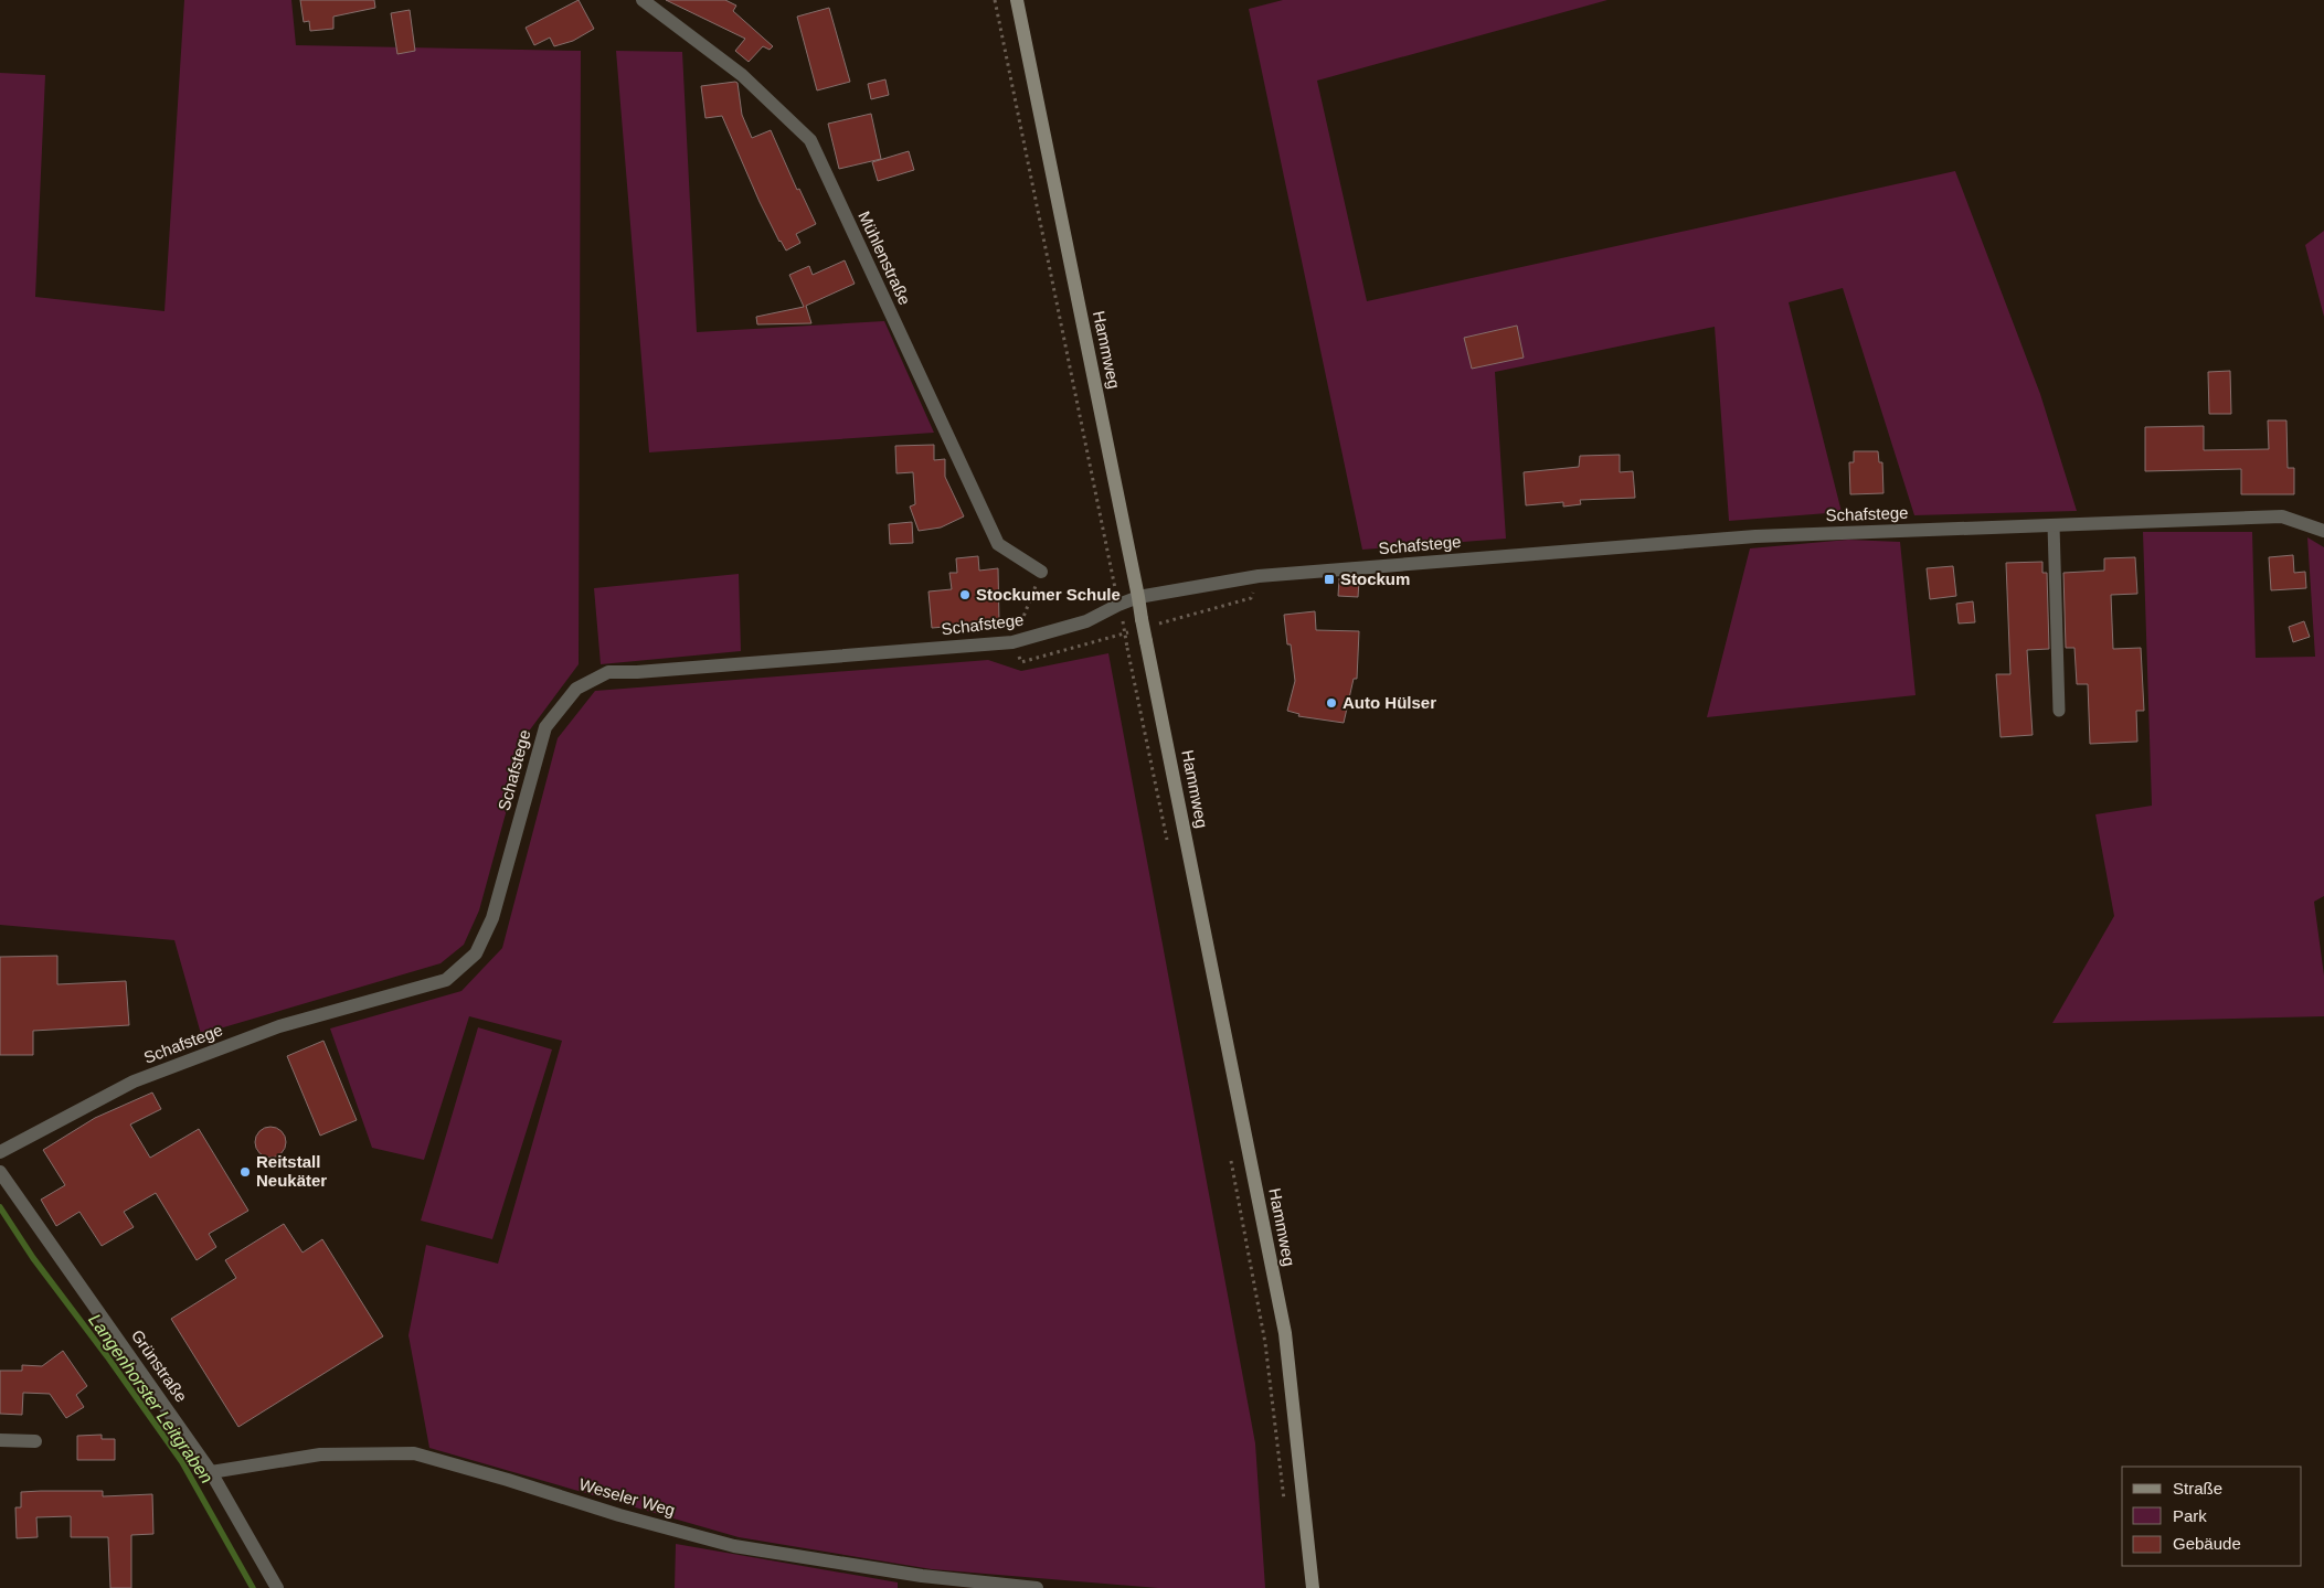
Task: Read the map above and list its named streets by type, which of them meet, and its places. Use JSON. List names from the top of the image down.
{
  "streets": {
    "main road": ["Hammweg"],
    "street": [
      "Mühlenstraße",
      "Schafstege",
      "Grünstraße",
      "Weseler Weg"
    ]
  },
  "crossings": [
    ["Hammweg", "Schafstege"],
    ["Grünstraße", "Weseler Weg"]
  ],
  "water": ["Langenhorster Leitgraben"],
  "places": {
    "transit": ["Stockum"],
    "other": ["Stockumer Schule", "Auto Hülser", "Reitstall Neukäter"]
  },
  "legend": ["Straße", "Park", "Gebäude"]
}
